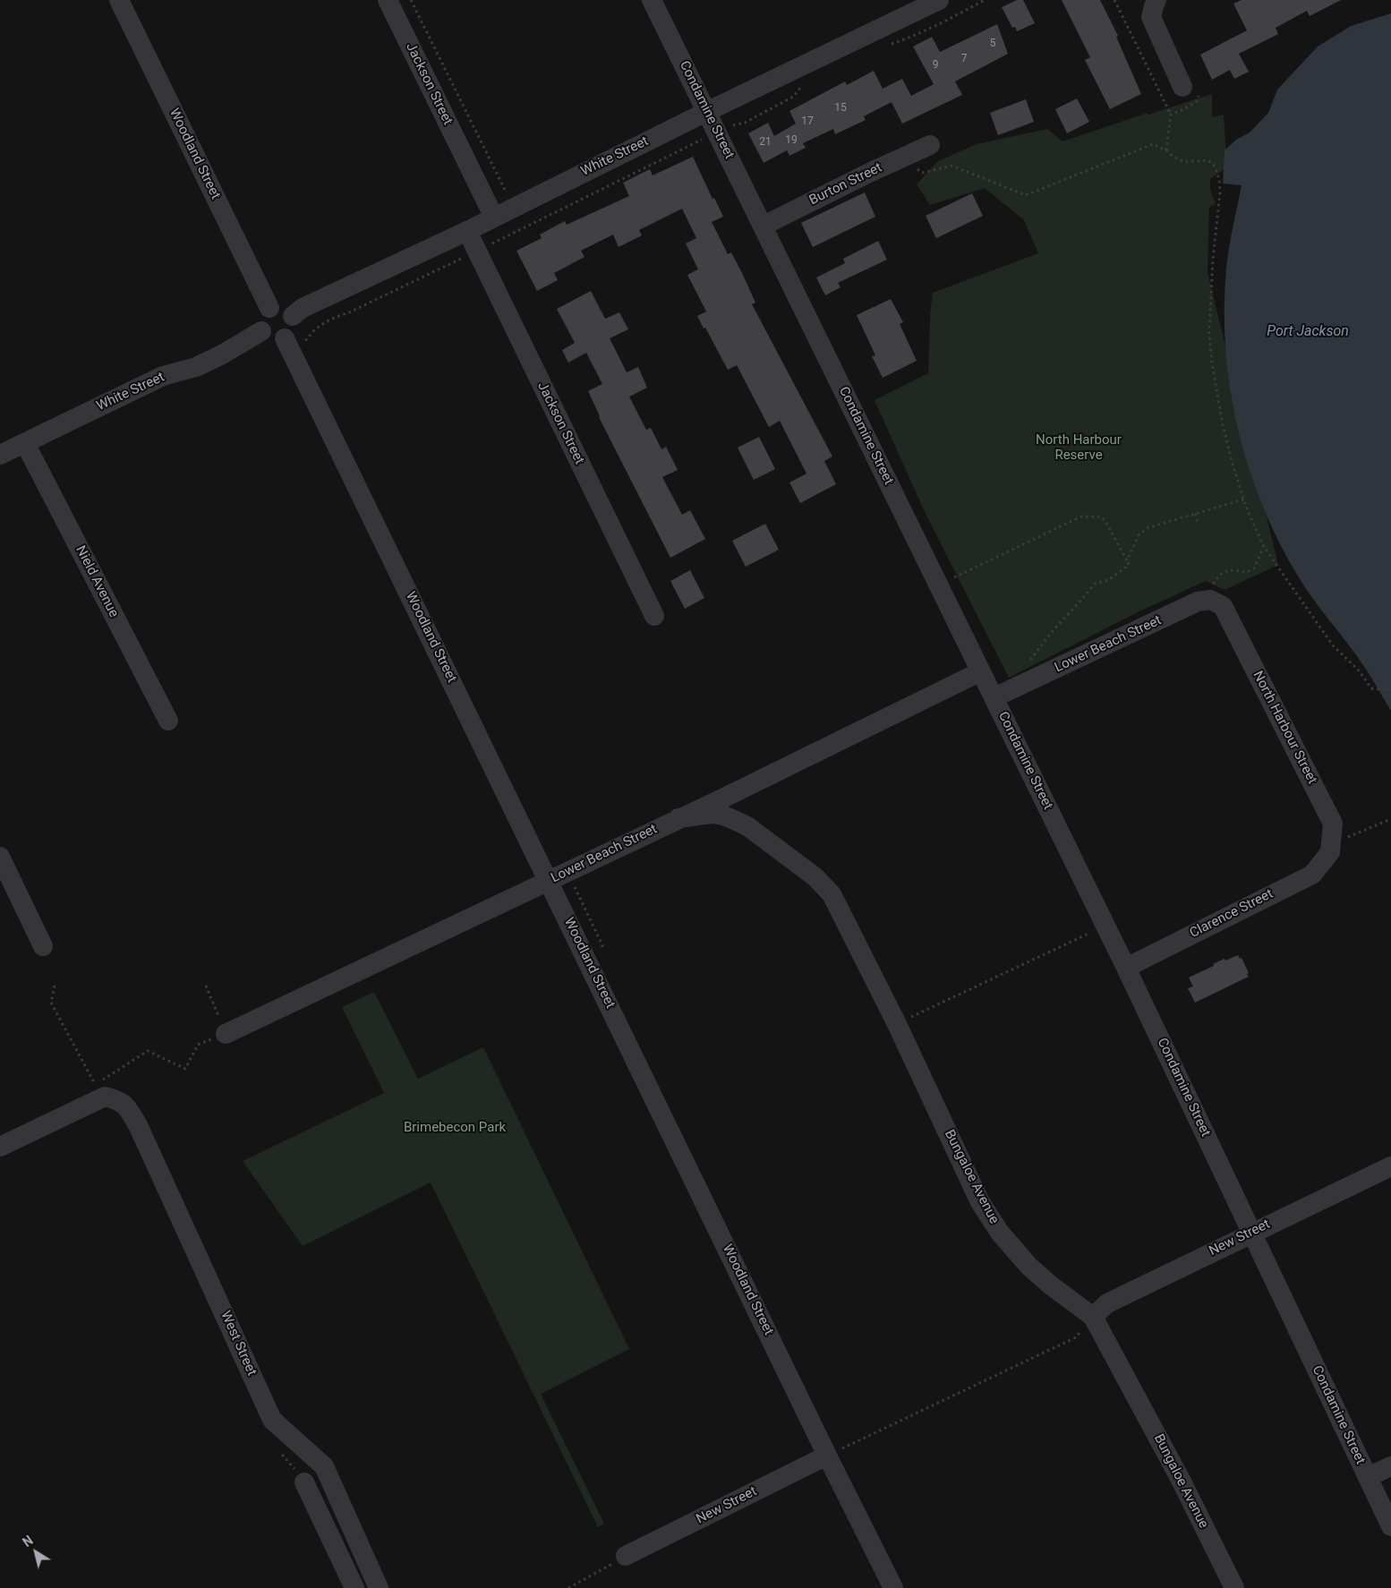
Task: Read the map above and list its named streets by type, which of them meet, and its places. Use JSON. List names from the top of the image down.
{
  "streets": {
    "street": [
      "Jackson Street",
      "Condamine Street",
      "Woodland Street",
      "White Street",
      "Burton Street",
      "Nield Avenue",
      "Lower Beach Street",
      "North Harbour Street",
      "Clarence Street",
      "Bungaloe Avenue",
      "New Street",
      "West Street"
    ]
  },
  "crossings": [
    ["Jackson Street", "White Street"],
    ["Condamine Street", "White Street"],
    ["Condamine Street", "Burton Street"],
    ["Condamine Street", "Lower Beach Street"],
    ["Condamine Street", "Clarence Street"],
    ["Condamine Street", "New Street"],
    ["Woodland Street", "White Street"],
    ["Woodland Street", "Lower Beach Street"],
    ["Woodland Street", "New Street"],
    ["White Street", "Nield Avenue"],
    ["Lower Beach Street", "North Harbour Street"],
    ["Lower Beach Street", "Bungaloe Avenue"],
    ["North Harbour Street", "Clarence Street"],
    ["Bungaloe Avenue", "New Street"]
  ],
  "water": ["Port Jackson"],
  "parks": ["North Harbour Reserve", "Brimebecon Park"],
  "house_numbers": [
    "5",
    "7",
    "9",
    "15",
    "17",
    "19",
    "21"
  ],
  "north": "top left"
}
